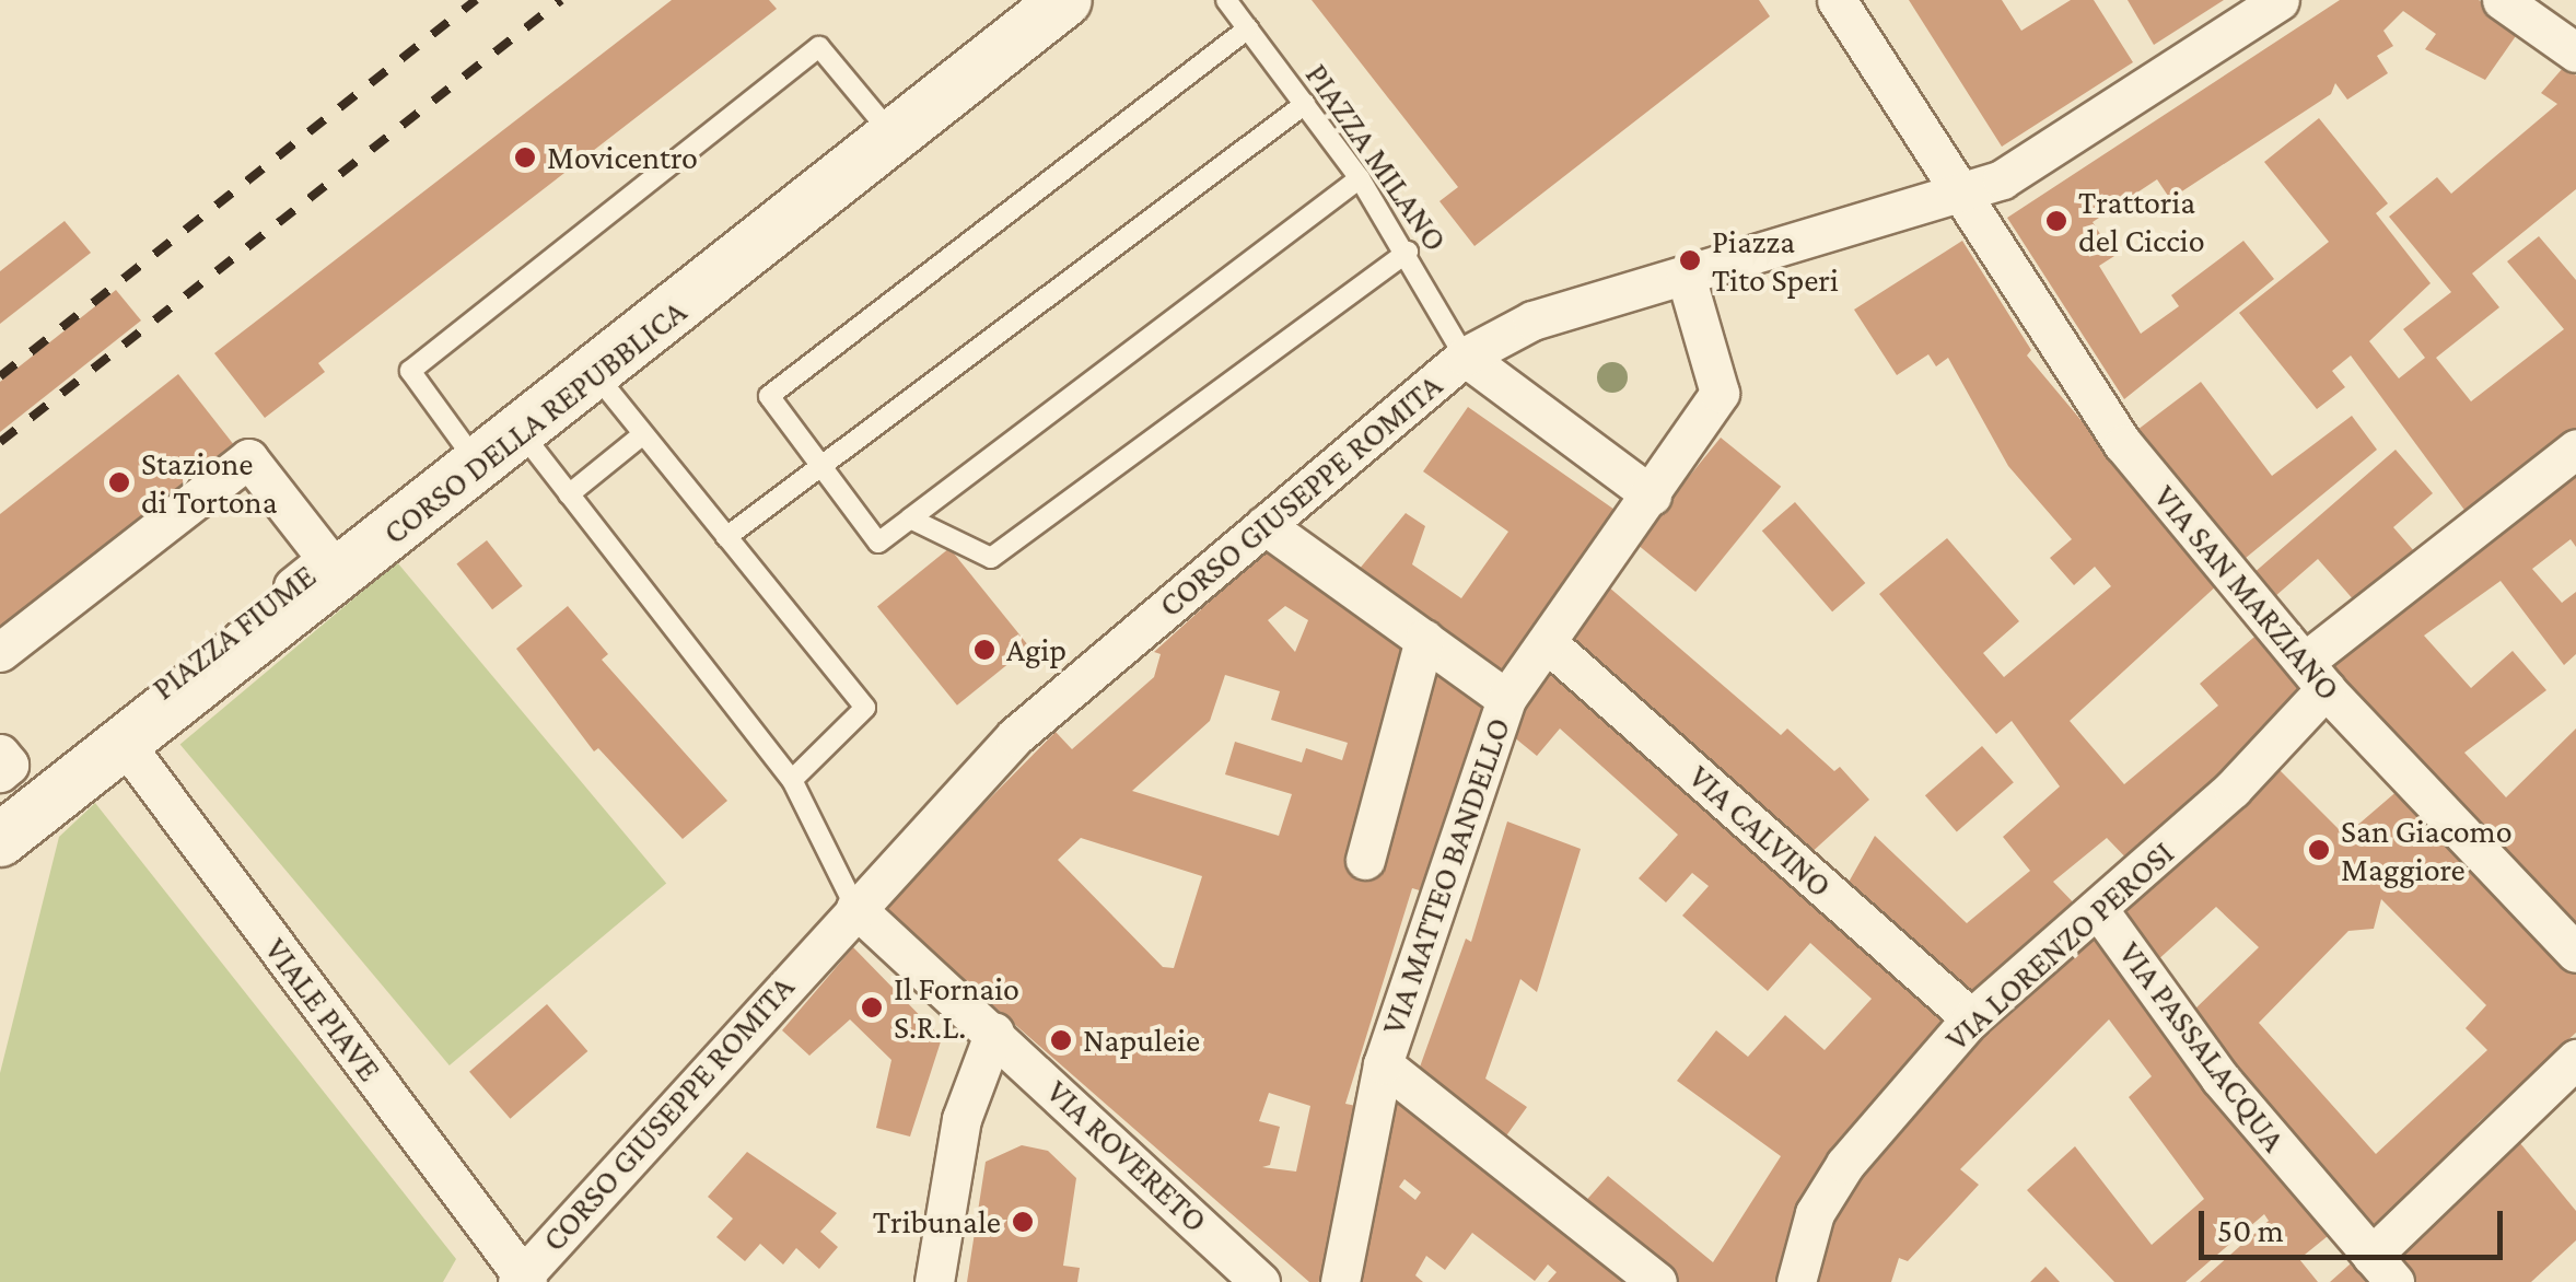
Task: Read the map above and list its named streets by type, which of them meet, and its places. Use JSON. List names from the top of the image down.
{
  "streets": {
    "street": [
      "CORSO DELLA REPUBBLICA",
      "CORSO GIUSEPPE ROMITA",
      "VIA SAN MARZIANO",
      "PIAZZA FIUME",
      "VIA CALVINO",
      "VIA MATTEO BANDELLO",
      "VIA LORENZO PEROSI",
      "VIALE PIAVE",
      "VIA PASSALACQUA",
      "VIA ROVERETO"
    ],
    "lane": ["PIAZZA MILANO"]
  },
  "crossings": [
    ["PIAZZA MILANO", "CORSO GIUSEPPE ROMITA"],
    ["CORSO DELLA REPUBBLICA", "VIALE PIAVE"],
    ["CORSO GIUSEPPE ROMITA", "VIA SAN MARZIANO"],
    ["CORSO GIUSEPPE ROMITA", "VIA MATTEO BANDELLO"],
    ["CORSO GIUSEPPE ROMITA", "VIALE PIAVE"],
    ["CORSO GIUSEPPE ROMITA", "VIA ROVERETO"],
    ["VIA SAN MARZIANO", "VIA LORENZO PEROSI"],
    ["VIA CALVINO", "VIA MATTEO BANDELLO"],
    ["VIA CALVINO", "VIA LORENZO PEROSI"],
    ["VIA LORENZO PEROSI", "VIA PASSALACQUA"]
  ],
  "places": [
    "Movicentro",
    "Trattoria del Ciccio",
    "Piazza Tito Speri",
    "Stazione di Tortona",
    "Agip",
    "San Giacomo Maggiore",
    "Il Fornaio S.R.L.",
    "Napuleie",
    "Tribunale"
  ],
  "scale_bar": "50 m"
}
